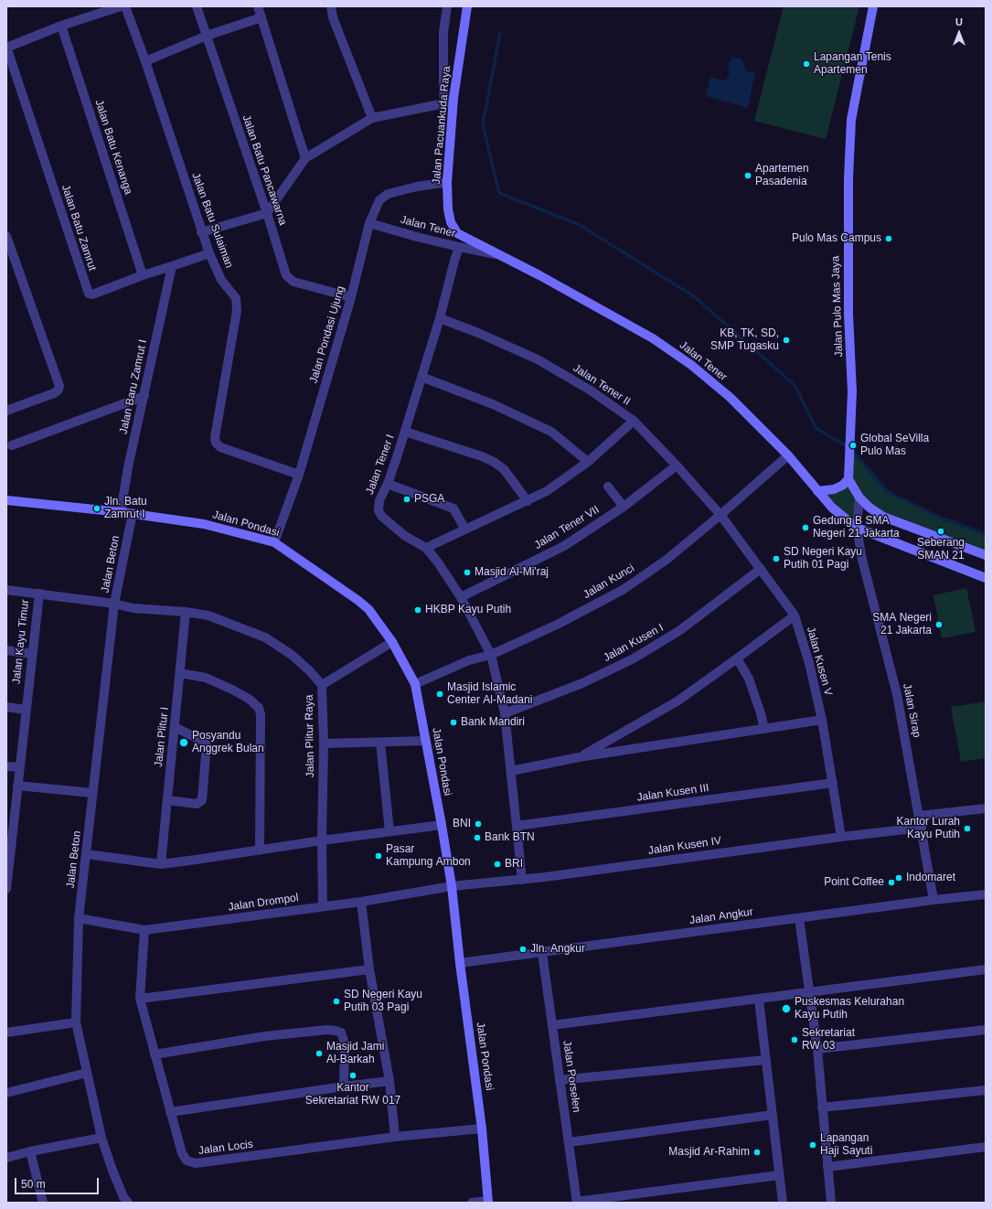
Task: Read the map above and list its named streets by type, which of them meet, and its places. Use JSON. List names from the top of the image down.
{
  "streets": {
    "street": [
      "Jalan Pacuankuda Raya",
      "Jalan Batu Kenanga",
      "Jalan Batu Pancawarna",
      "Jalan Batu Sulaiman",
      "Jalan Tener",
      "Jalan Batu Zamrut",
      "Jalan Pulo Mas Jaya",
      "Jalan Pondasi Ujung",
      "Jalan Tener II",
      "Jalan Baru Zamrut I",
      "Jalan Tener I",
      "Jalan Pondasi",
      "Jalan Tener VII",
      "Jalan Beton",
      "Jalan Kunci",
      "Jalan Kayu Timur",
      "Jalan Kusen I",
      "Jalan Kusen V",
      "Jalan Sirap",
      "Jalan Plitur Raya",
      "Jalan Plitur I",
      "Jalan Kusen III",
      "Jalan Kusen IV",
      "Jalan Drompol",
      "Jalan Angkur",
      "Jalan Porselen",
      "Jalan Locis"
    ]
  },
  "crossings": [
    ["Jalan Pacuankuda Raya", "Jalan Tener"],
    ["Jalan Pacuankuda Raya", "Jalan Pondasi Ujung"],
    ["Jalan Batu Kenanga", "Jalan Batu Zamrut"],
    ["Jalan Batu Pancawarna", "Jalan Pondasi Ujung"],
    ["Jalan Batu Sulaiman", "Jalan Batu Zamrut"],
    ["Jalan Batu Sulaiman", "Jalan Pondasi Ujung"],
    ["Jalan Tener", "Jalan Pondasi Ujung"],
    ["Jalan Tener", "Jalan Tener I"],
    ["Jalan Tener", "Jalan Kunci"],
    ["Jalan Tener", "Jalan Sirap"],
    ["Jalan Batu Zamrut", "Jalan Baru Zamrut I"],
    ["Jalan Pondasi Ujung", "Jalan Pondasi"],
    ["Jalan Tener II", "Jalan Tener I"],
    ["Jalan Tener II", "Jalan Tener VII"],
    ["Jalan Tener II", "Jalan Kunci"],
    ["Jalan Tener II", "Jalan Kusen V"],
    ["Jalan Baru Zamrut I", "Jalan Pondasi"],
    ["Jalan Tener I", "Jalan Tener VII"],
    ["Jalan Tener I", "Jalan Kunci"],
    ["Jalan Tener I", "Jalan Kusen I"],
    ["Jalan Tener I", "Jalan Kusen III"],
    ["Jalan Tener I", "Jalan Kusen IV"],
    ["Jalan Pondasi", "Jalan Beton"],
    ["Jalan Pondasi", "Jalan Kunci"],
    ["Jalan Pondasi", "Jalan Kusen IV"],
    ["Jalan Pondasi", "Jalan Drompol"],
    ["Jalan Pondasi", "Jalan Angkur"],
    ["Jalan Pondasi", "Jalan Locis"],
    ["Jalan Beton", "Jalan Plitur Raya"],
    ["Jalan Beton", "Jalan Drompol"],
    ["Jalan Kunci", "Jalan Kusen V"],
    ["Jalan Kayu Timur", "Jalan Plitur Raya"],
    ["Jalan Kusen I", "Jalan Kusen V"],
    ["Jalan Kusen V", "Jalan Kusen III"],
    ["Jalan Kusen V", "Jalan Kusen IV"],
    ["Jalan Sirap", "Jalan Kusen IV"],
    ["Jalan Sirap", "Jalan Angkur"],
    ["Jalan Plitur Raya", "Jalan Plitur I"],
    ["Jalan Plitur Raya", "Jalan Drompol"],
    ["Jalan Kusen IV", "Jalan Drompol"],
    ["Jalan Drompol", "Jalan Locis"],
    ["Jalan Angkur", "Jalan Porselen"]
  ],
  "places": [
    "Lapangan Tenis Apartemen",
    "Apartemen Pasadenia",
    "Pulo Mas Campus",
    "KB, TK, SD, SMP Tugasku",
    "Global SeVilla Pulo Mas",
    "PSGA",
    "Jln. Batu Zamrut I",
    "Gedung B SMA Negeri 21 Jakarta",
    "Seberang SMAN 21",
    "SD Negeri Kayu Putih 01 Pagi",
    "Masjid Al-Mi'raj",
    "HKBP Kayu Putih",
    "SMA Negeri 21 Jakarta",
    "Masjid Islamic Center Al-Madani",
    "Bank Mandiri",
    "Posyandu Anggrek Bulan",
    "BNI",
    "Kantor Lurah Kayu Putih",
    "Bank BTN",
    "Pasar Kampung Ambon",
    "BRI",
    "Indomaret",
    "Point Coffee",
    "Jln. Angkur",
    "SD Negeri Kayu Putih 03 Pagi",
    "Puskesmas Kelurahan Kayu Putih",
    "Sekretariat RW 03",
    "Masjid Jami Al-Barkah",
    "Kantor Sekretariat RW 017",
    "Lapangan Haji Sayuti",
    "Masjid Ar-Rahim"
  ],
  "scale_bar": "50 m",
  "north": "top"
}
